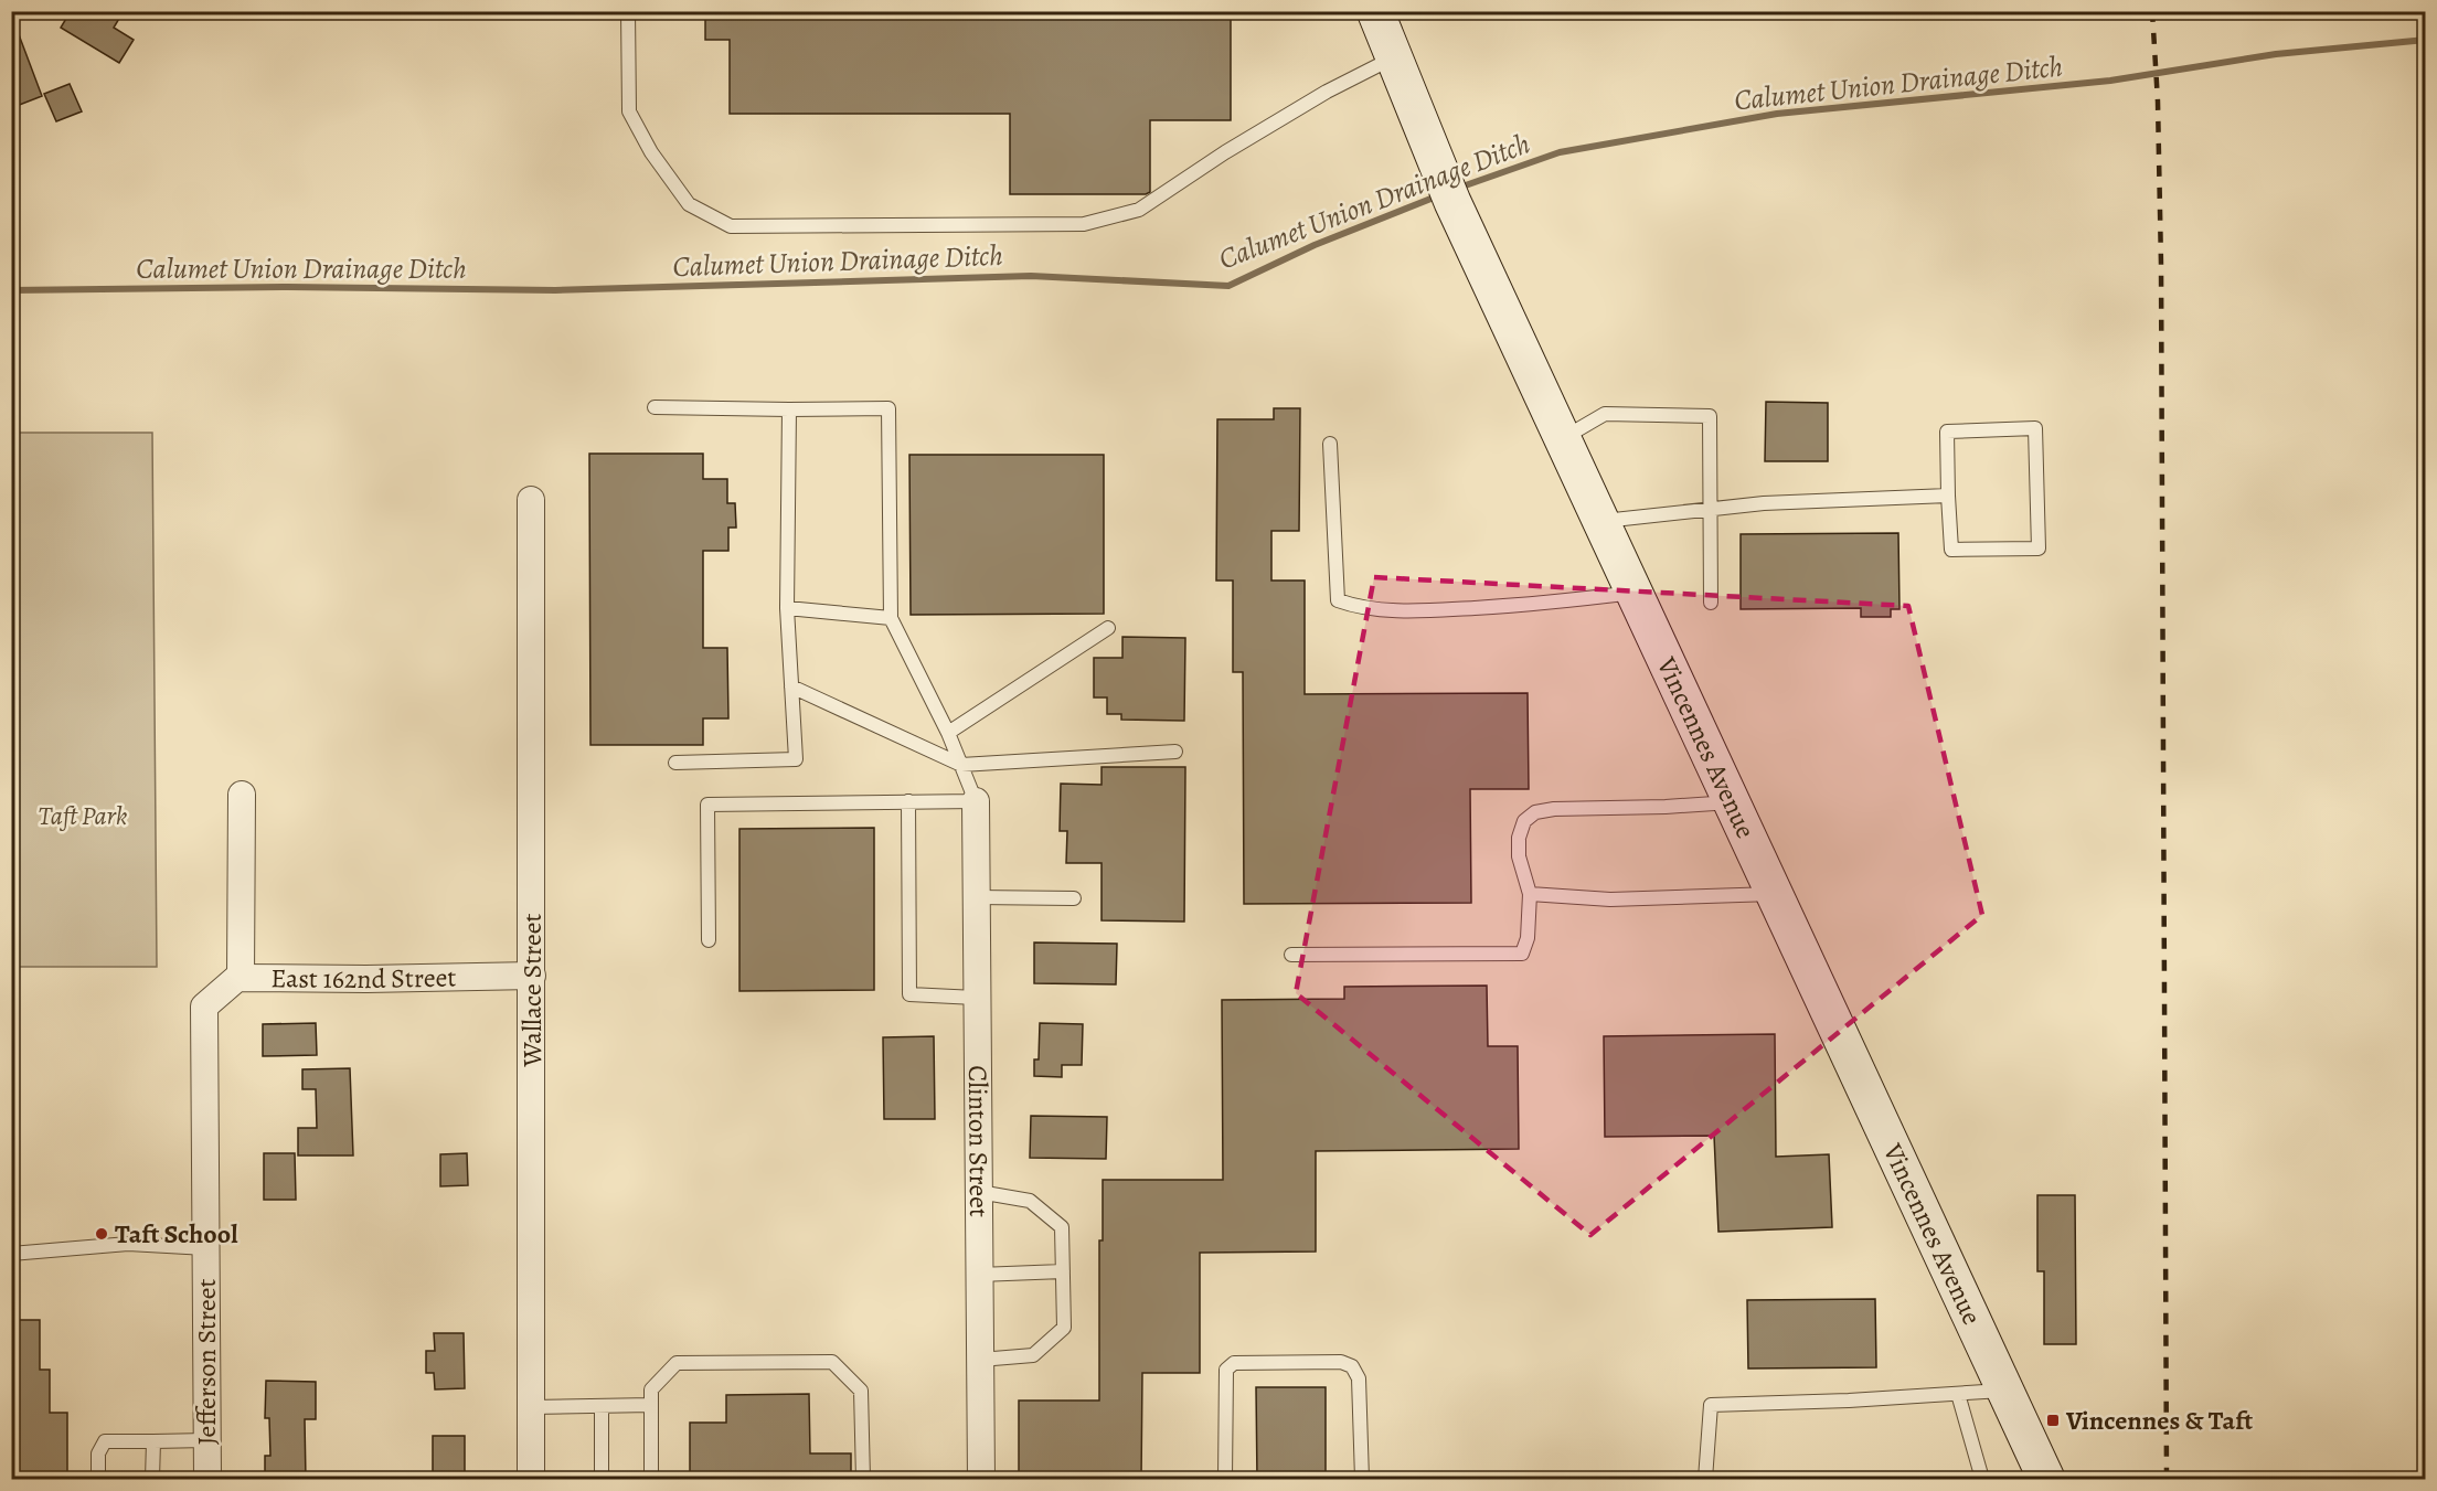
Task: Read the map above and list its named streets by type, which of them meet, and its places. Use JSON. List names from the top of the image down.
{
  "streets": {
    "street": [
      "Vincennes Avenue",
      "East 162nd Street",
      "Wallace Street",
      "Clinton Street",
      "Jefferson Street"
    ]
  },
  "crossings": [
    ["East 162nd Street", "Wallace Street"],
    ["East 162nd Street", "Jefferson Street"]
  ],
  "water": ["Calumet Union Drainage Ditch"],
  "parks": ["Taft Park"],
  "places": {
    "other": ["Taft School"],
    "transit": ["Vincennes & Taft"]
  }
}
